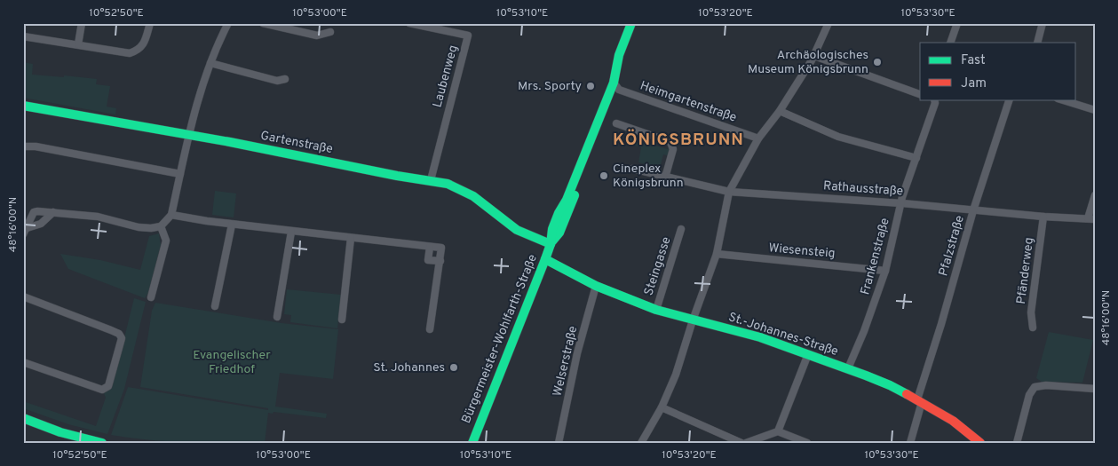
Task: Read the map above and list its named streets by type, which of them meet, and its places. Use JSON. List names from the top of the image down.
{
  "streets": {
    "street": [
      "Laubenweg",
      "Heimgartenstraße",
      "Gartenstraße",
      "Rathausstraße",
      "Pfalzstraße",
      "Wiesensteig",
      "Frankenstraße",
      "Steingasse",
      "Pfänderweg",
      "St.-Johannes-Straße",
      "Bürgermeister-Wohlfarth-Straße",
      "Welserstraße"
    ]
  },
  "crossings": [
    ["Laubenweg", "Gartenstraße"],
    ["Heimgartenstraße", "Bürgermeister-Wohlfarth-Straße"],
    ["Gartenstraße", "Bürgermeister-Wohlfarth-Straße"],
    ["Rathausstraße", "Pfalzstraße"],
    ["Rathausstraße", "Frankenstraße"],
    ["Rathausstraße", "Pfänderweg"],
    ["Pfalzstraße", "St.-Johannes-Straße"],
    ["Wiesensteig", "Frankenstraße"],
    ["Frankenstraße", "St.-Johannes-Straße"],
    ["Steingasse", "St.-Johannes-Straße"],
    ["St.-Johannes-Straße", "Bürgermeister-Wohlfarth-Straße"],
    ["St.-Johannes-Straße", "Welserstraße"]
  ],
  "districts": ["KÖNIGSBRUNN"],
  "parks": ["Evangelischer Friedhof"],
  "places": [
    "Archäologisches Museum Königsbrunn",
    "Mrs. Sporty",
    "Cineplex Königsbrunn",
    "St. Johannes"
  ],
  "legend": ["Fast", "Jam"],
  "coordinates": [
    "10°52'50\"E",
    "10°53'00\"E",
    "10°53'10\"E",
    "10°53'20\"E",
    "10°53'30\"E",
    "48°16'00\"N"
  ]
}
